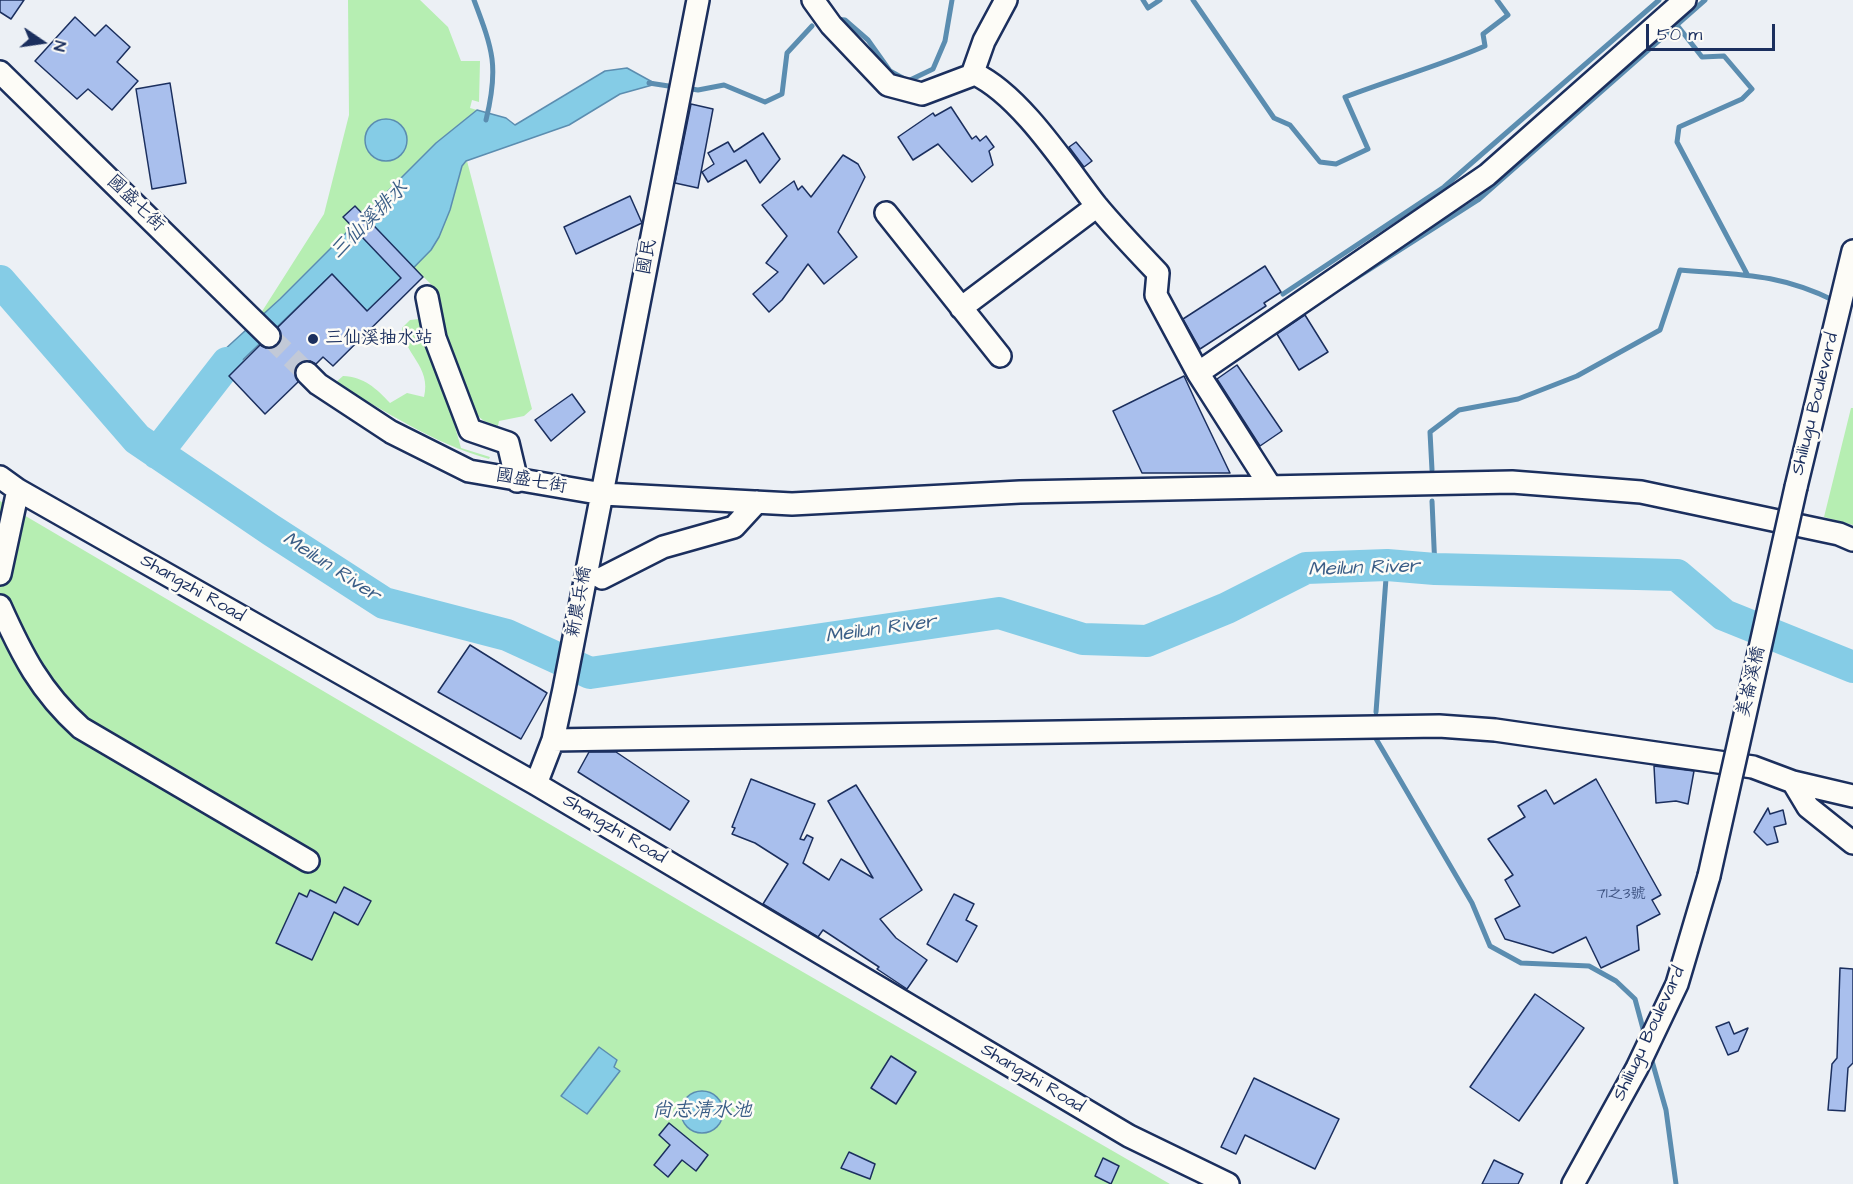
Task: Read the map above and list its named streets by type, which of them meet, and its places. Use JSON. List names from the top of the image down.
{
  "streets": {
    "street": [
      "國盛七街",
      "國民",
      "Shiliugu Boulevard",
      "Shangzhi Road",
      "新農兵橋",
      "美崙溪橋"
    ]
  },
  "crossings": [
    ["國盛七街", "國民"],
    ["國民", "新農兵橋"],
    ["Shiliugu Boulevard", "美崙溪橋"],
    ["Shangzhi Road", "新農兵橋"]
  ],
  "water": ["三仙溪排水", "Meilun River", "尚志清水池"],
  "places": ["三仙溪抽水站"],
  "house_numbers": ["71之3號"],
  "scale_bar": "50 m",
  "north": "right"
}
